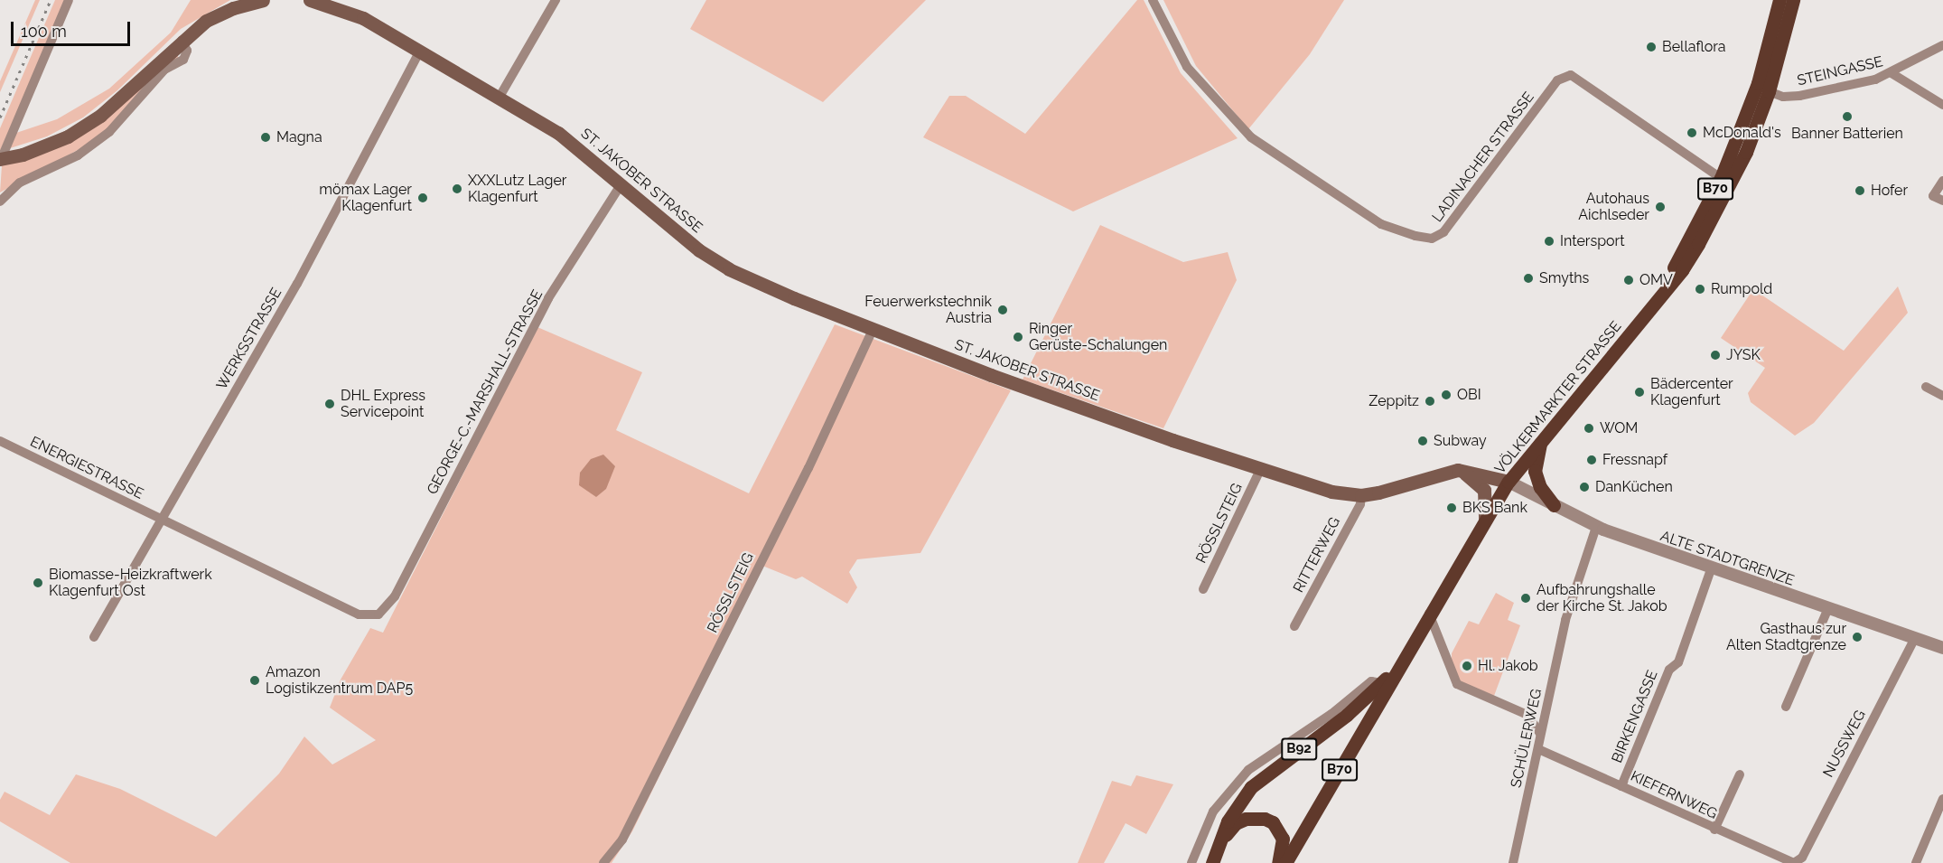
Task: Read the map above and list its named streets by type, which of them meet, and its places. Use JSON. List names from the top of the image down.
{
  "streets": {
    "main road": [
      "ST. JAKOBER STRASSE",
      "B70",
      "VÖLKERMARKTER STRASSE",
      "B92"
    ],
    "street": [
      "STEINGASSE",
      "LADINACHER STRASSE",
      "WERKSSTRASSE",
      "GEORGE-C.-MARSHALL-STRASSE",
      "ENERGIESTRASSE",
      "RÖSSLSTEIG",
      "RITTERWEG",
      "ALTE STADTGRENZE",
      "BIRKENGASSE",
      "SCHÜLERWEG",
      "NUSSWEG",
      "KIEFERNWEG"
    ]
  },
  "crossings": [
    ["STEINGASSE", "VÖLKERMARKTER STRASSE"],
    ["LADINACHER STRASSE", "VÖLKERMARKTER STRASSE"],
    ["ST. JAKOBER STRASSE", "WERKSSTRASSE"],
    ["ST. JAKOBER STRASSE", "GEORGE-C.-MARSHALL-STRASSE"],
    ["ST. JAKOBER STRASSE", "VÖLKERMARKTER STRASSE"],
    ["ST. JAKOBER STRASSE", "RÖSSLSTEIG"],
    ["ST. JAKOBER STRASSE", "RITTERWEG"],
    ["ST. JAKOBER STRASSE", "ALTE STADTGRENZE"],
    ["B70", "VÖLKERMARKTER STRASSE"],
    ["B70", "B92"],
    ["WERKSSTRASSE", "ENERGIESTRASSE"],
    ["GEORGE-C.-MARSHALL-STRASSE", "ENERGIESTRASSE"],
    ["VÖLKERMARKTER STRASSE", "ALTE STADTGRENZE"],
    ["VÖLKERMARKTER STRASSE", "B92"],
    ["ALTE STADTGRENZE", "BIRKENGASSE"],
    ["ALTE STADTGRENZE", "SCHÜLERWEG"],
    ["ALTE STADTGRENZE", "NUSSWEG"],
    ["BIRKENGASSE", "KIEFERNWEG"],
    ["SCHÜLERWEG", "KIEFERNWEG"],
    ["NUSSWEG", "KIEFERNWEG"]
  ],
  "places": [
    "Bellaflora",
    "Banner Batterien",
    "McDonald's",
    "Magna",
    "XXXLutz Lager Klagenfurt",
    "Hofer",
    "mömax Lager Klagenfurt",
    "Autohaus Aichlseder",
    "Intersport",
    "Smyths",
    "OMV",
    "Rumpold",
    "Feuerwerkstechnik Austria",
    "Ringer Gerüste-Schalungen",
    "JYSK",
    "Bädercenter Klagenfurt",
    "OBI",
    "Zeppitz",
    "DHL Express Servicepoint",
    "WOM",
    "Subway",
    "Fressnapf",
    "DanKüchen",
    "BKS Bank",
    "Biomasse-Heizkraftwerk Klagenfurt Ost",
    "Aufbahrungshalle der Kirche St. Jakob",
    "Gasthaus zur Alten Stadtgrenze",
    "Hl. Jakob",
    "Amazon Logistikzentrum DAP5"
  ],
  "scale_bar": "100 m"
}
